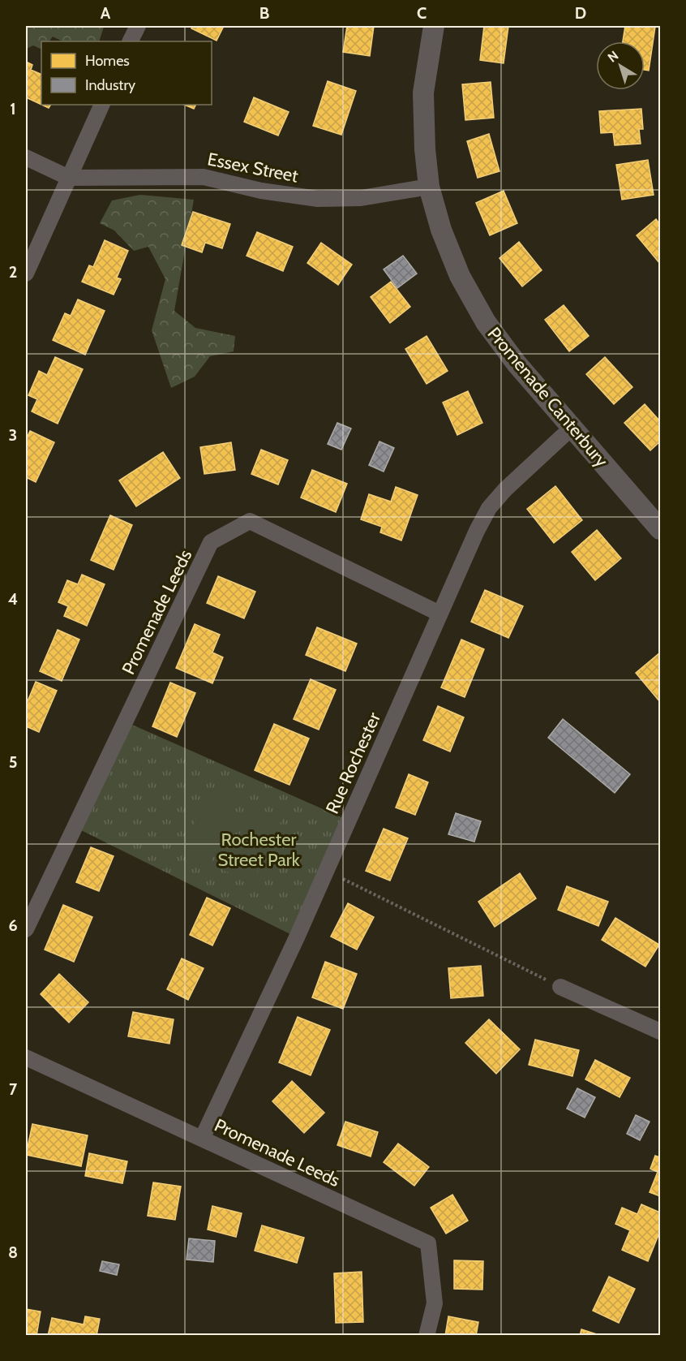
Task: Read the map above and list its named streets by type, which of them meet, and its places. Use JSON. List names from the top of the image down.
{
  "streets": {
    "street": [
      "Essex Street",
      "Promenade Canterbury",
      "Promenade Leeds",
      "Rue Rochester"
    ]
  },
  "crossings": [
    ["Essex Street", "Promenade Canterbury"],
    ["Promenade Canterbury", "Rue Rochester"],
    ["Promenade Leeds", "Rue Rochester"]
  ],
  "parks": ["Rochester Street Park"],
  "legend": ["Homes", "Industry"],
  "north": "top left",
  "grid": {
    "columns": [
      "A",
      "B",
      "C",
      "D"
    ],
    "rows": [
      "1",
      "2",
      "3",
      "4",
      "5",
      "6",
      "7",
      "8"
    ]
  }
}
